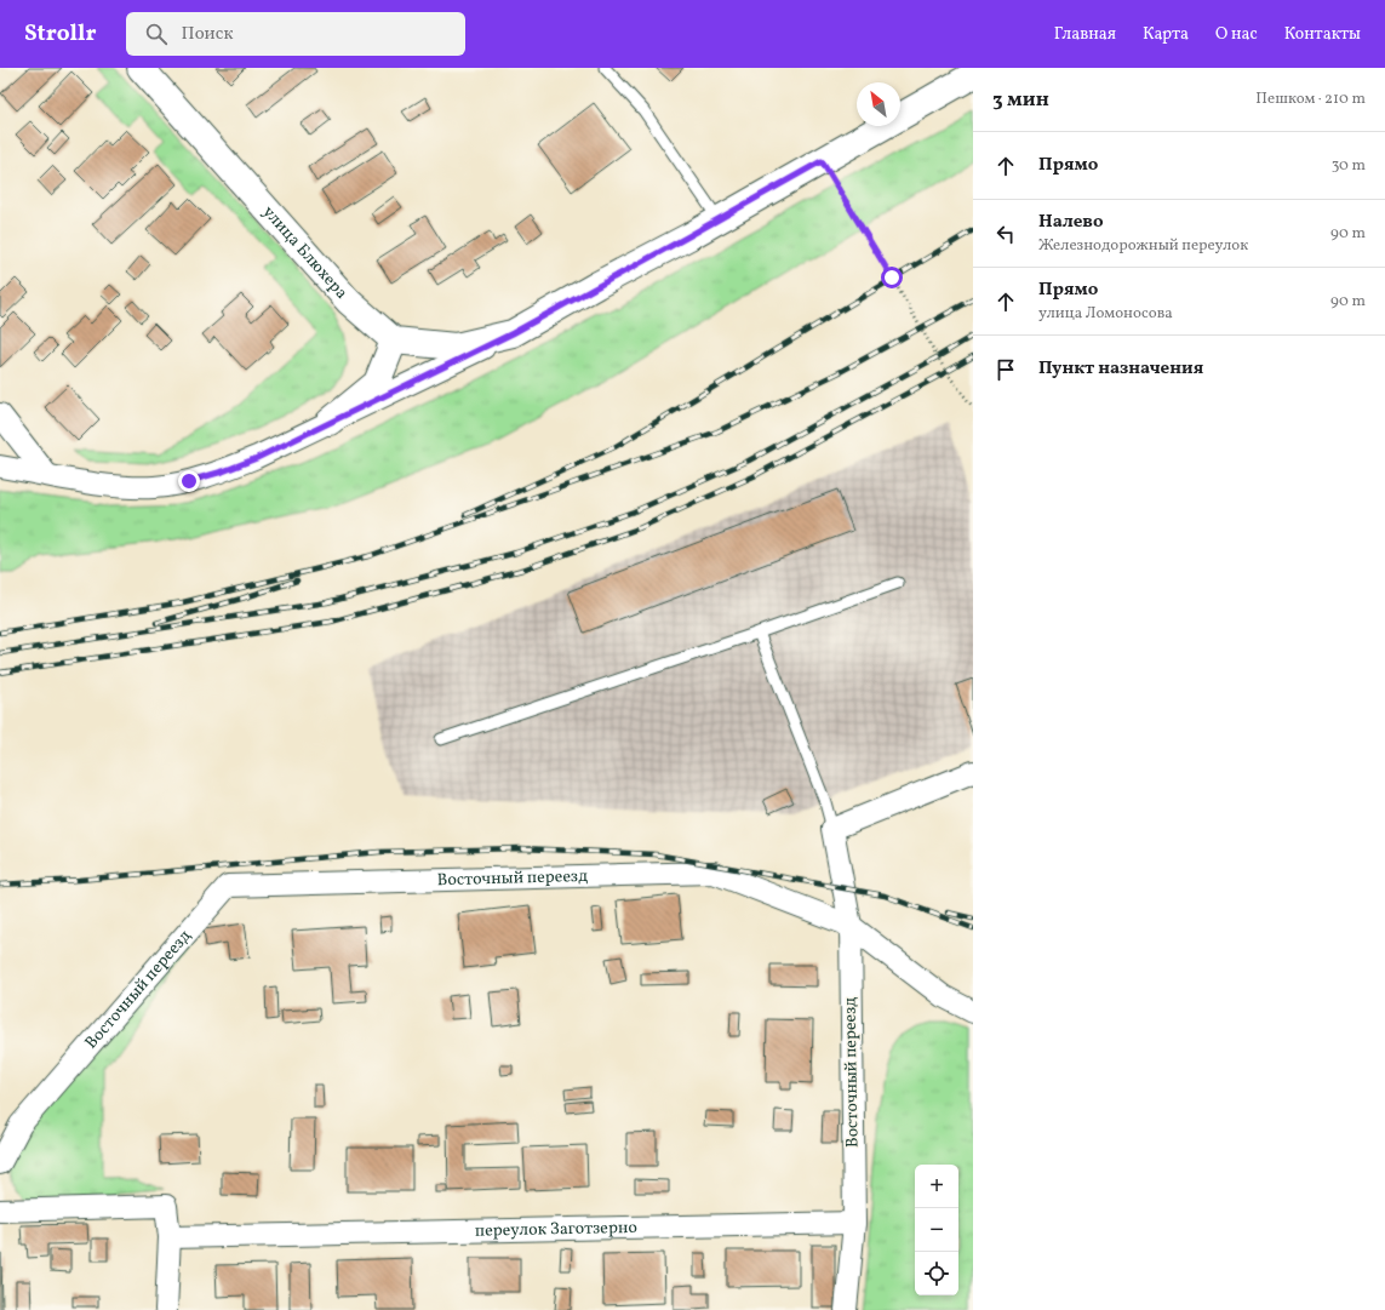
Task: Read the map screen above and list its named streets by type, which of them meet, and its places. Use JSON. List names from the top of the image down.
{
  "streets": {
    "street": ["улица Блюхера", "Восточный переезд", "переулок Заготзерно"]
  },
  "crossings": [
    ["Восточный переезд", "переулок Заготзерно"]
  ],
  "north": "top left",
  "page": {
    "header": "Strollr",
    "search": "Поиск",
    "nav": [
      "Главная",
      "Карта",
      "О нас",
      "Контакты"
    ],
    "heading": ["3 мин", "Пешком · 210 m"],
    "list": [
      ["Прямо", "30 m"],
      ["Налево", "Железнодорожный переулок", "90 m"],
      ["Прямо", "улица Ломоносова", "90 m"],
      "Пункт назначения"
    ],
    "map_buttons": ["+", "−"]
  }
}
